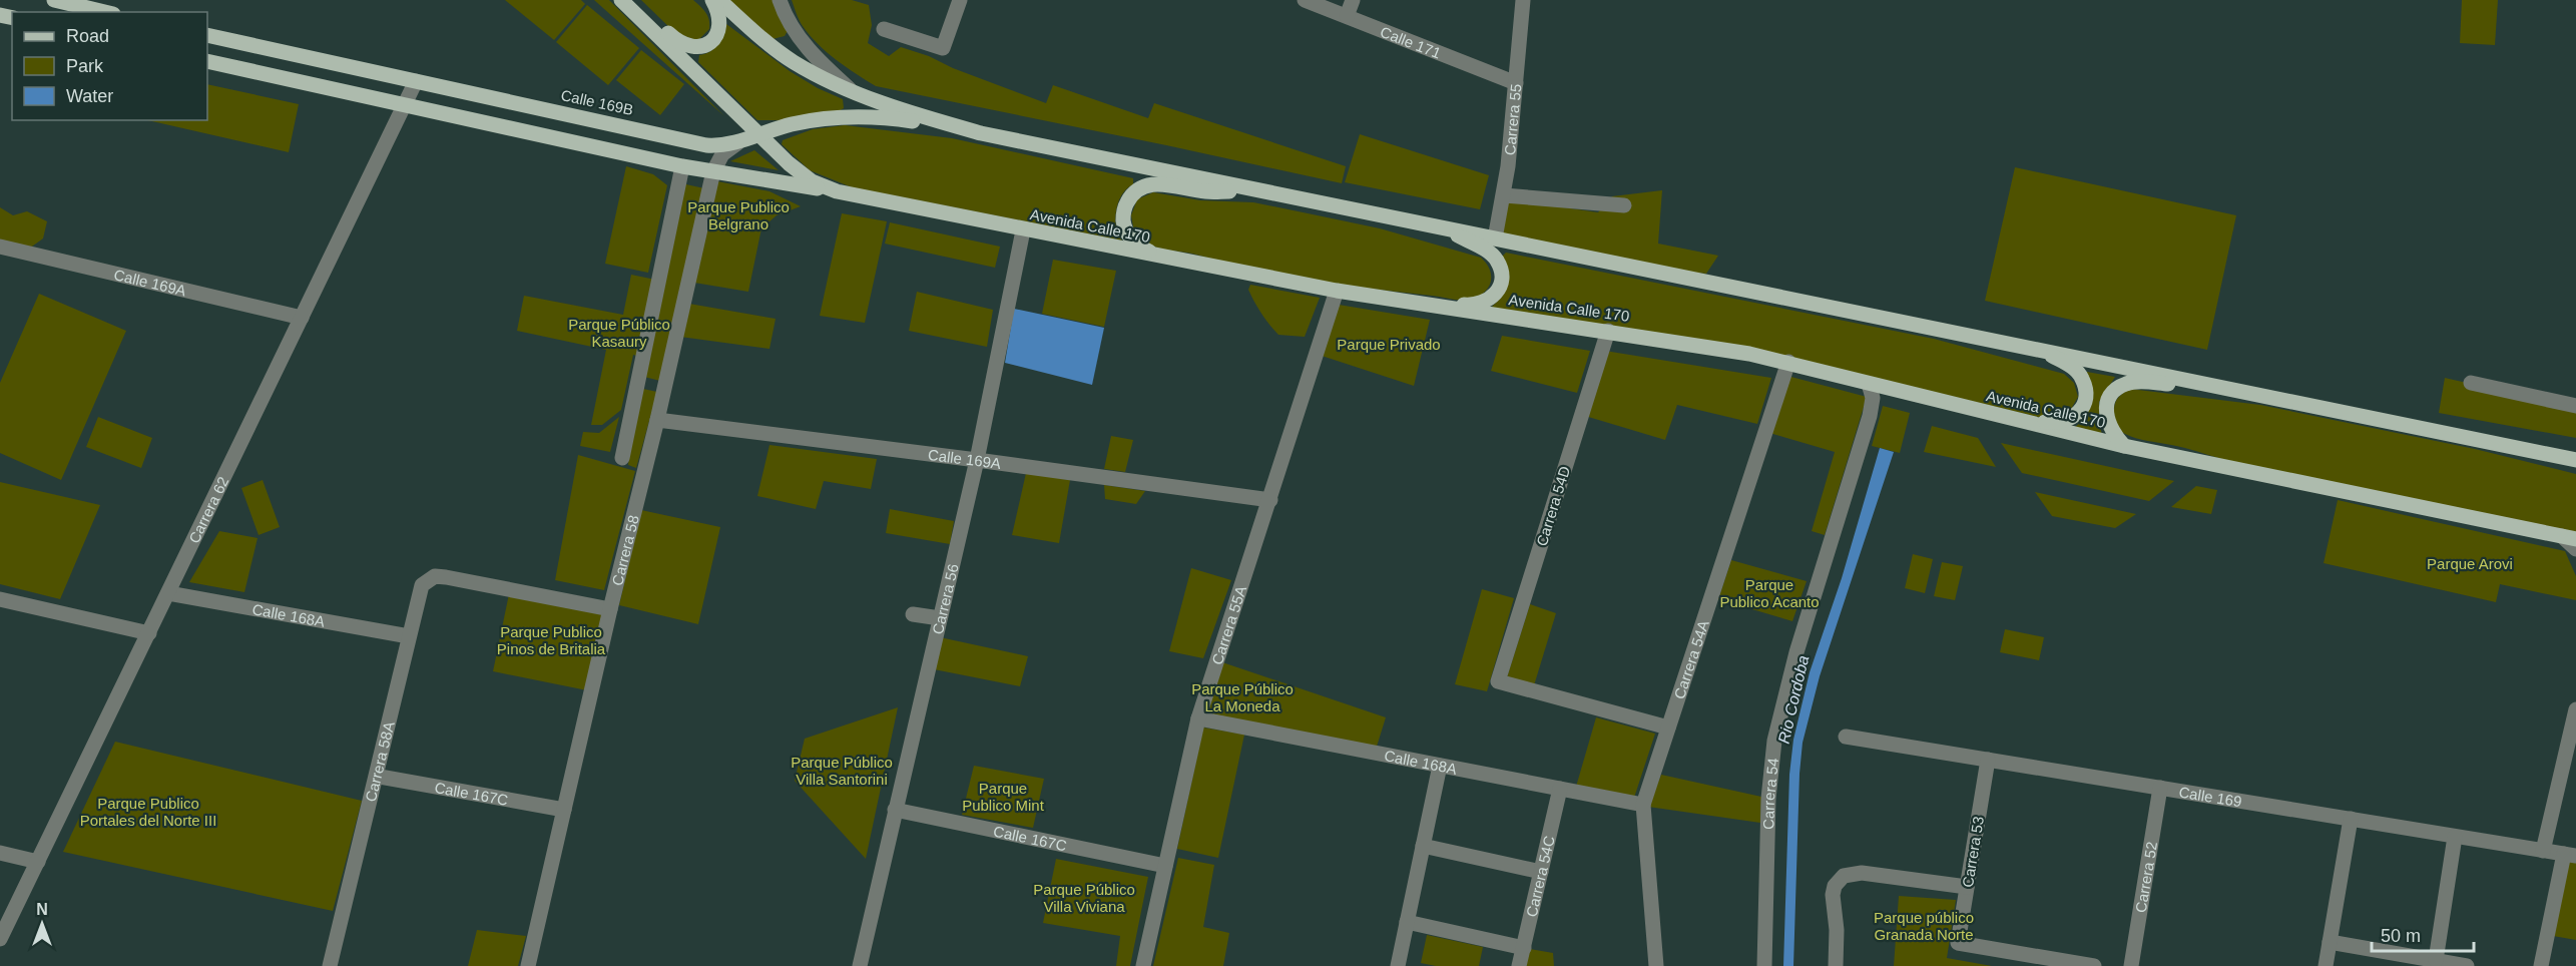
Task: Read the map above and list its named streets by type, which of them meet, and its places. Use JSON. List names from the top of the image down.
{
  "streets": {
    "main road": ["Calle 169B", "Avenida Calle 170"],
    "street": [
      "Calle 171",
      "Carrera 55",
      "Calle 169A",
      "Carrera 54D",
      "Carrera 62",
      "Carrera 58",
      "Carrera 56",
      "Calle 168A",
      "Carrera 55A",
      "Carrera 54A",
      "Carrera 58A",
      "Calle 167C",
      "Carrera 54",
      "Calle 169",
      "Carrera 53",
      "Carrera 52",
      "Carrera 54C"
    ]
  },
  "crossings": [
    ["Calle 171", "Carrera 55"],
    ["Calle 169B", "Avenida Calle 170"],
    ["Calle 169B", "Carrera 62"],
    ["Calle 169B", "Carrera 58"],
    ["Avenida Calle 170", "Carrera 54D"],
    ["Avenida Calle 170", "Carrera 56"],
    ["Avenida Calle 170", "Carrera 55A"],
    ["Avenida Calle 170", "Carrera 54A"],
    ["Avenida Calle 170", "Carrera 54"],
    ["Calle 169A", "Carrera 62"],
    ["Calle 169A", "Carrera 58"],
    ["Calle 169A", "Carrera 56"],
    ["Calle 169A", "Carrera 55A"],
    ["Carrera 54D", "Carrera 54A"],
    ["Carrera 62", "Calle 168A"],
    ["Carrera 58", "Carrera 58A"],
    ["Carrera 58", "Calle 167C"],
    ["Carrera 56", "Calle 167C"],
    ["Calle 168A", "Carrera 55A"],
    ["Calle 168A", "Carrera 54A"],
    ["Calle 168A", "Carrera 58A"],
    ["Calle 168A", "Carrera 54C"],
    ["Carrera 55A", "Calle 167C"],
    ["Calle 169", "Carrera 53"],
    ["Calle 169", "Carrera 52"]
  ],
  "water": ["Rio Cordoba"],
  "parks": [
    "Parque Publico Belgrano",
    "Parque Público Kasaury",
    "Parque Privado",
    "Parque Arovi",
    "Parque Publico Acanto",
    "Parque Publico Pinos de Britalia",
    "Parque Público La Moneda",
    "Parque Público Villa Santorini",
    "Parque Publico Mint",
    "Parque Publico Portales del Norte III",
    "Parque Público Villa Viviana",
    "Parque público Granada Norte"
  ],
  "legend": ["Road", "Park", "Water"],
  "scale_bar": "50 m",
  "north": "top"
}
